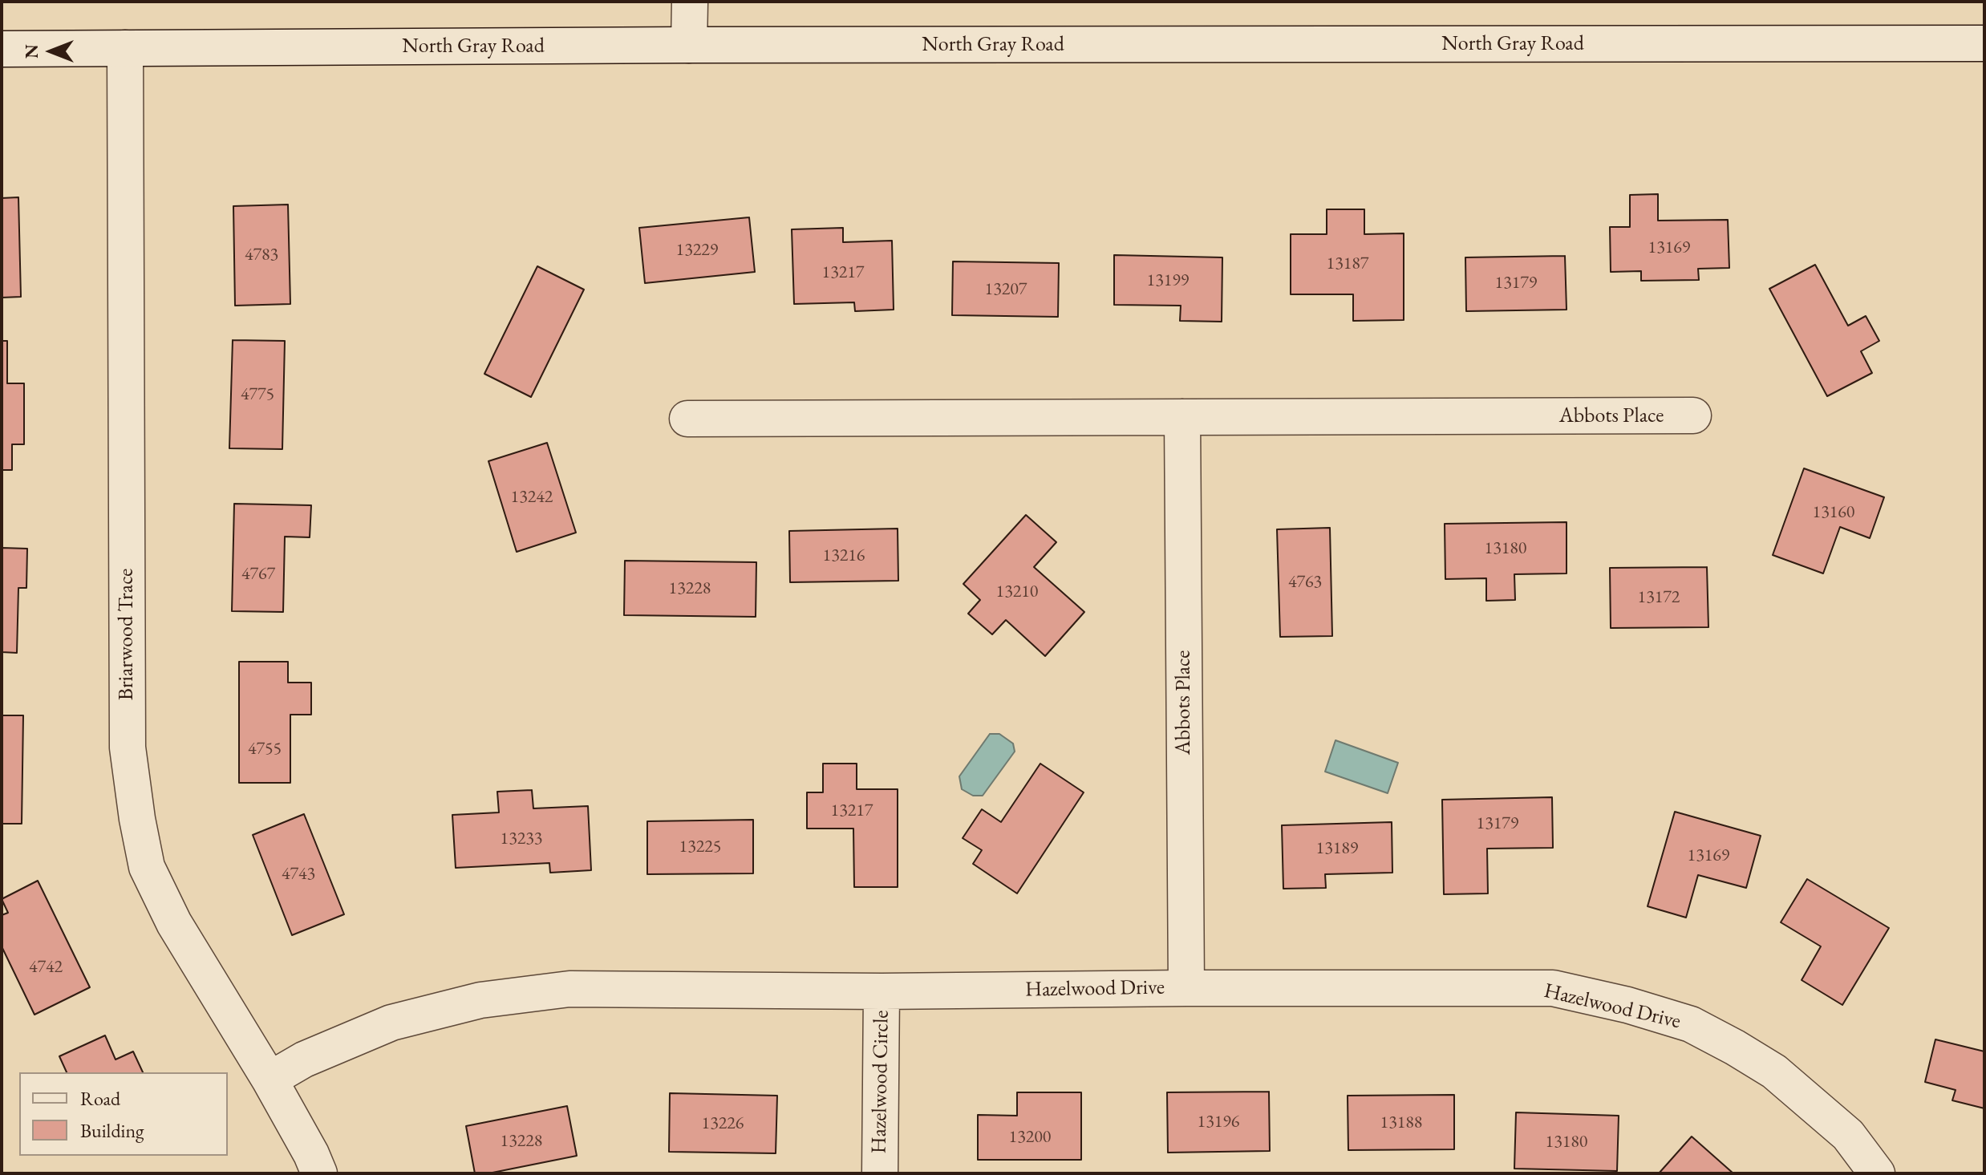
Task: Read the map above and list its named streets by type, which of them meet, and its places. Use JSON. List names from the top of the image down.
{
  "streets": {
    "street": [
      "North Gray Road",
      "Abbots Place",
      "Briarwood Trace",
      "Hazelwood Drive",
      "Hazelwood Circle"
    ]
  },
  "crossings": [
    ["North Gray Road", "Briarwood Trace"],
    ["Abbots Place", "Hazelwood Drive"],
    ["Briarwood Trace", "Hazelwood Drive"],
    ["Hazelwood Drive", "Hazelwood Circle"]
  ],
  "house_numbers": [
    "13169",
    "13229",
    "4783",
    "13187",
    "13217",
    "13199",
    "13179",
    "13207",
    "4775",
    "13242",
    "13160",
    "13180",
    "13216",
    "4767",
    "4763",
    "13228",
    "13210",
    "13172",
    "4755",
    "13217",
    "13179",
    "13233",
    "13225",
    "13189",
    "13169",
    "4743",
    "4742",
    "13196",
    "13188",
    "13226",
    "13200",
    "13228",
    "13180"
  ],
  "legend": ["Road", "Building"],
  "north": "left"
}
